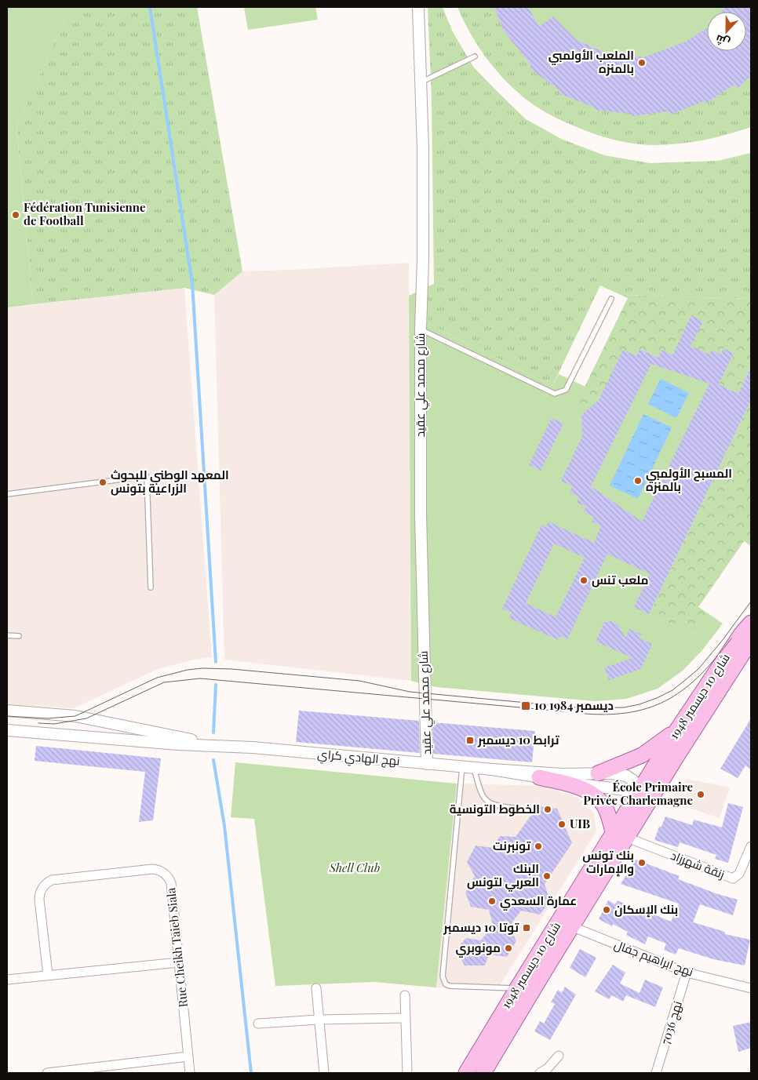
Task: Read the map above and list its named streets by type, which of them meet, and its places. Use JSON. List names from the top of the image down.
{
  "streets": {
    "main road": ["شارع 10 ديسمبر 1948"],
    "street": [
      "شارع محمد علي عقيد",
      "نهج الهادي كراي",
      "زنقة شهرزاد",
      "Rue Cheikh Taieb Siala",
      "نهج ابراهيم جفال",
      "نهج 7036"
    ]
  },
  "crossings": [
    ["شارع محمد علي عقيد", "نهج الهادي كراي"],
    ["شارع 10 ديسمبر 1948", "نهج الهادي كراي"],
    ["شارع 10 ديسمبر 1948", "زنقة شهرزاد"],
    ["شارع 10 ديسمبر 1948", "نهج ابراهيم جفال"],
    ["نهج ابراهيم جفال", "نهج 7036"]
  ],
  "parks": ["Shell Club"],
  "places": {
    "other": [
      "الملعب الأولمبي بالمنزه",
      "Fédération Tunisienne de Football",
      "المسبح الأولمبي بالمنزه",
      "المعهد الوطني للبحوث الزراعية بتونس",
      "ملعب تنس",
      "École Primaire Privée Charlemagne",
      "الخطوط التونسية",
      "UIB",
      "تونبرنت",
      "بنك تونس والإمارات",
      "البنك العربي لتونس",
      "عمارة السعدي",
      "بنك الإسكان",
      "مونوبري"
    ],
    "transit": ["10 ديسمبر 1984", "ترابط 10 ديسمبر", "توتا 10 ديسمبر"]
  },
  "north": "bottom"
}
